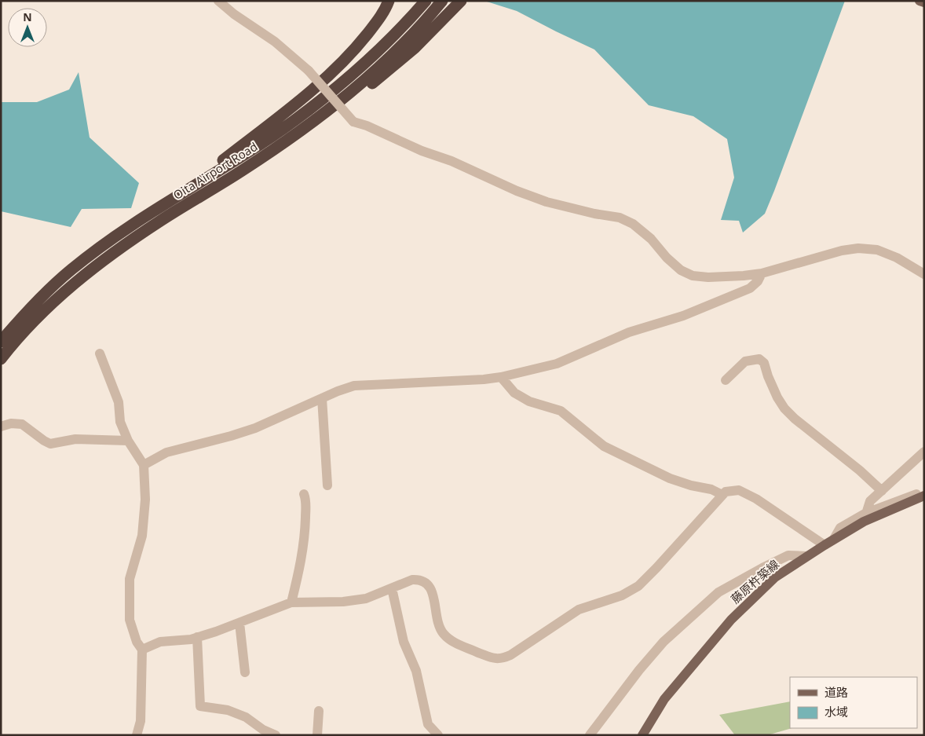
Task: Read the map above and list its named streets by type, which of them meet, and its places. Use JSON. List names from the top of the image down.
{
  "streets": {
    "highway": ["Oita Airport Road"],
    "main road": ["藤原杵築線"]
  },
  "legend": ["道路", "水域"],
  "north": "top"
}
